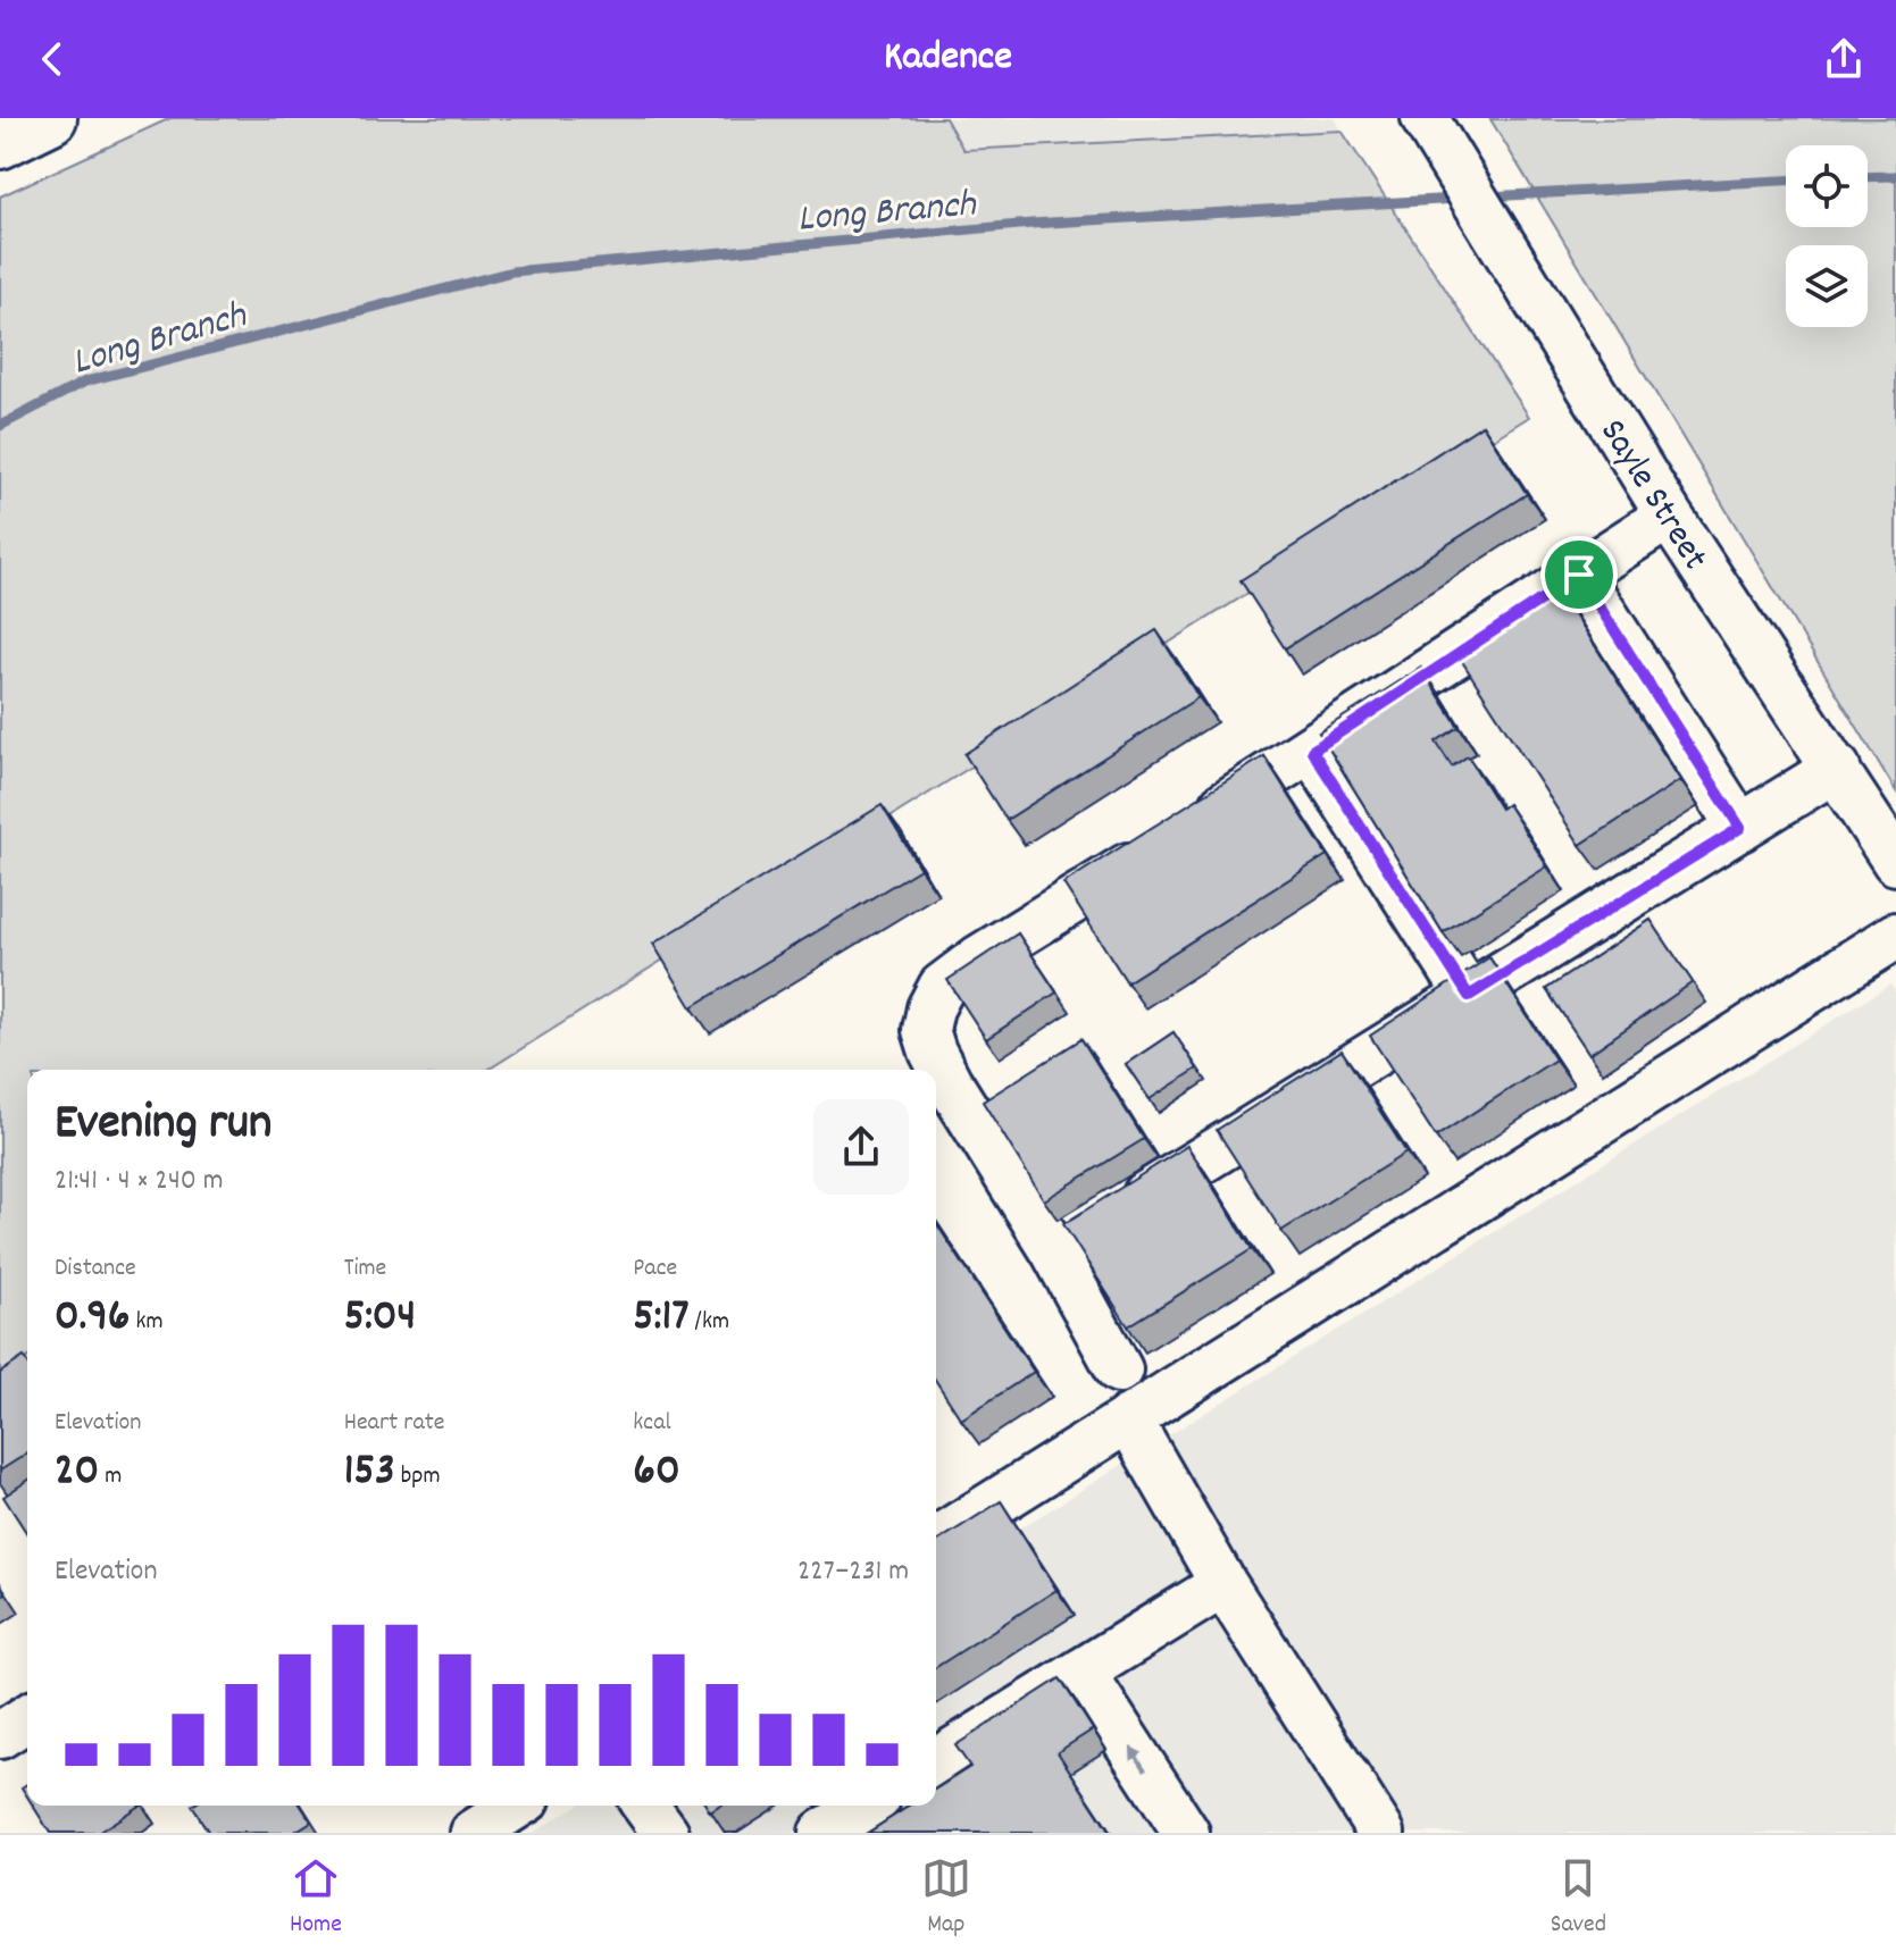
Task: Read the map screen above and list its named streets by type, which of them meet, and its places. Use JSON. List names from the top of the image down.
{
  "streets": {
    "street": ["Sayle Street"]
  },
  "water": ["Long Branch"],
  "page": {
    "header": "Kadence",
    "heading": ["Evening run", "21:41 · 4 × 240 m"],
    "stats": [
      ["Distance", "0.96 km"],
      ["Time", "5:04"],
      ["Pace", "5:17 /km"],
      ["Elevation", "20 m"],
      ["Heart rate", "153 bpm"],
      ["kcal", "60"]
    ],
    "chart": ["Elevation", "227–231 m"],
    "tabs": ["Home", "Map", "Saved"]
  }
}
